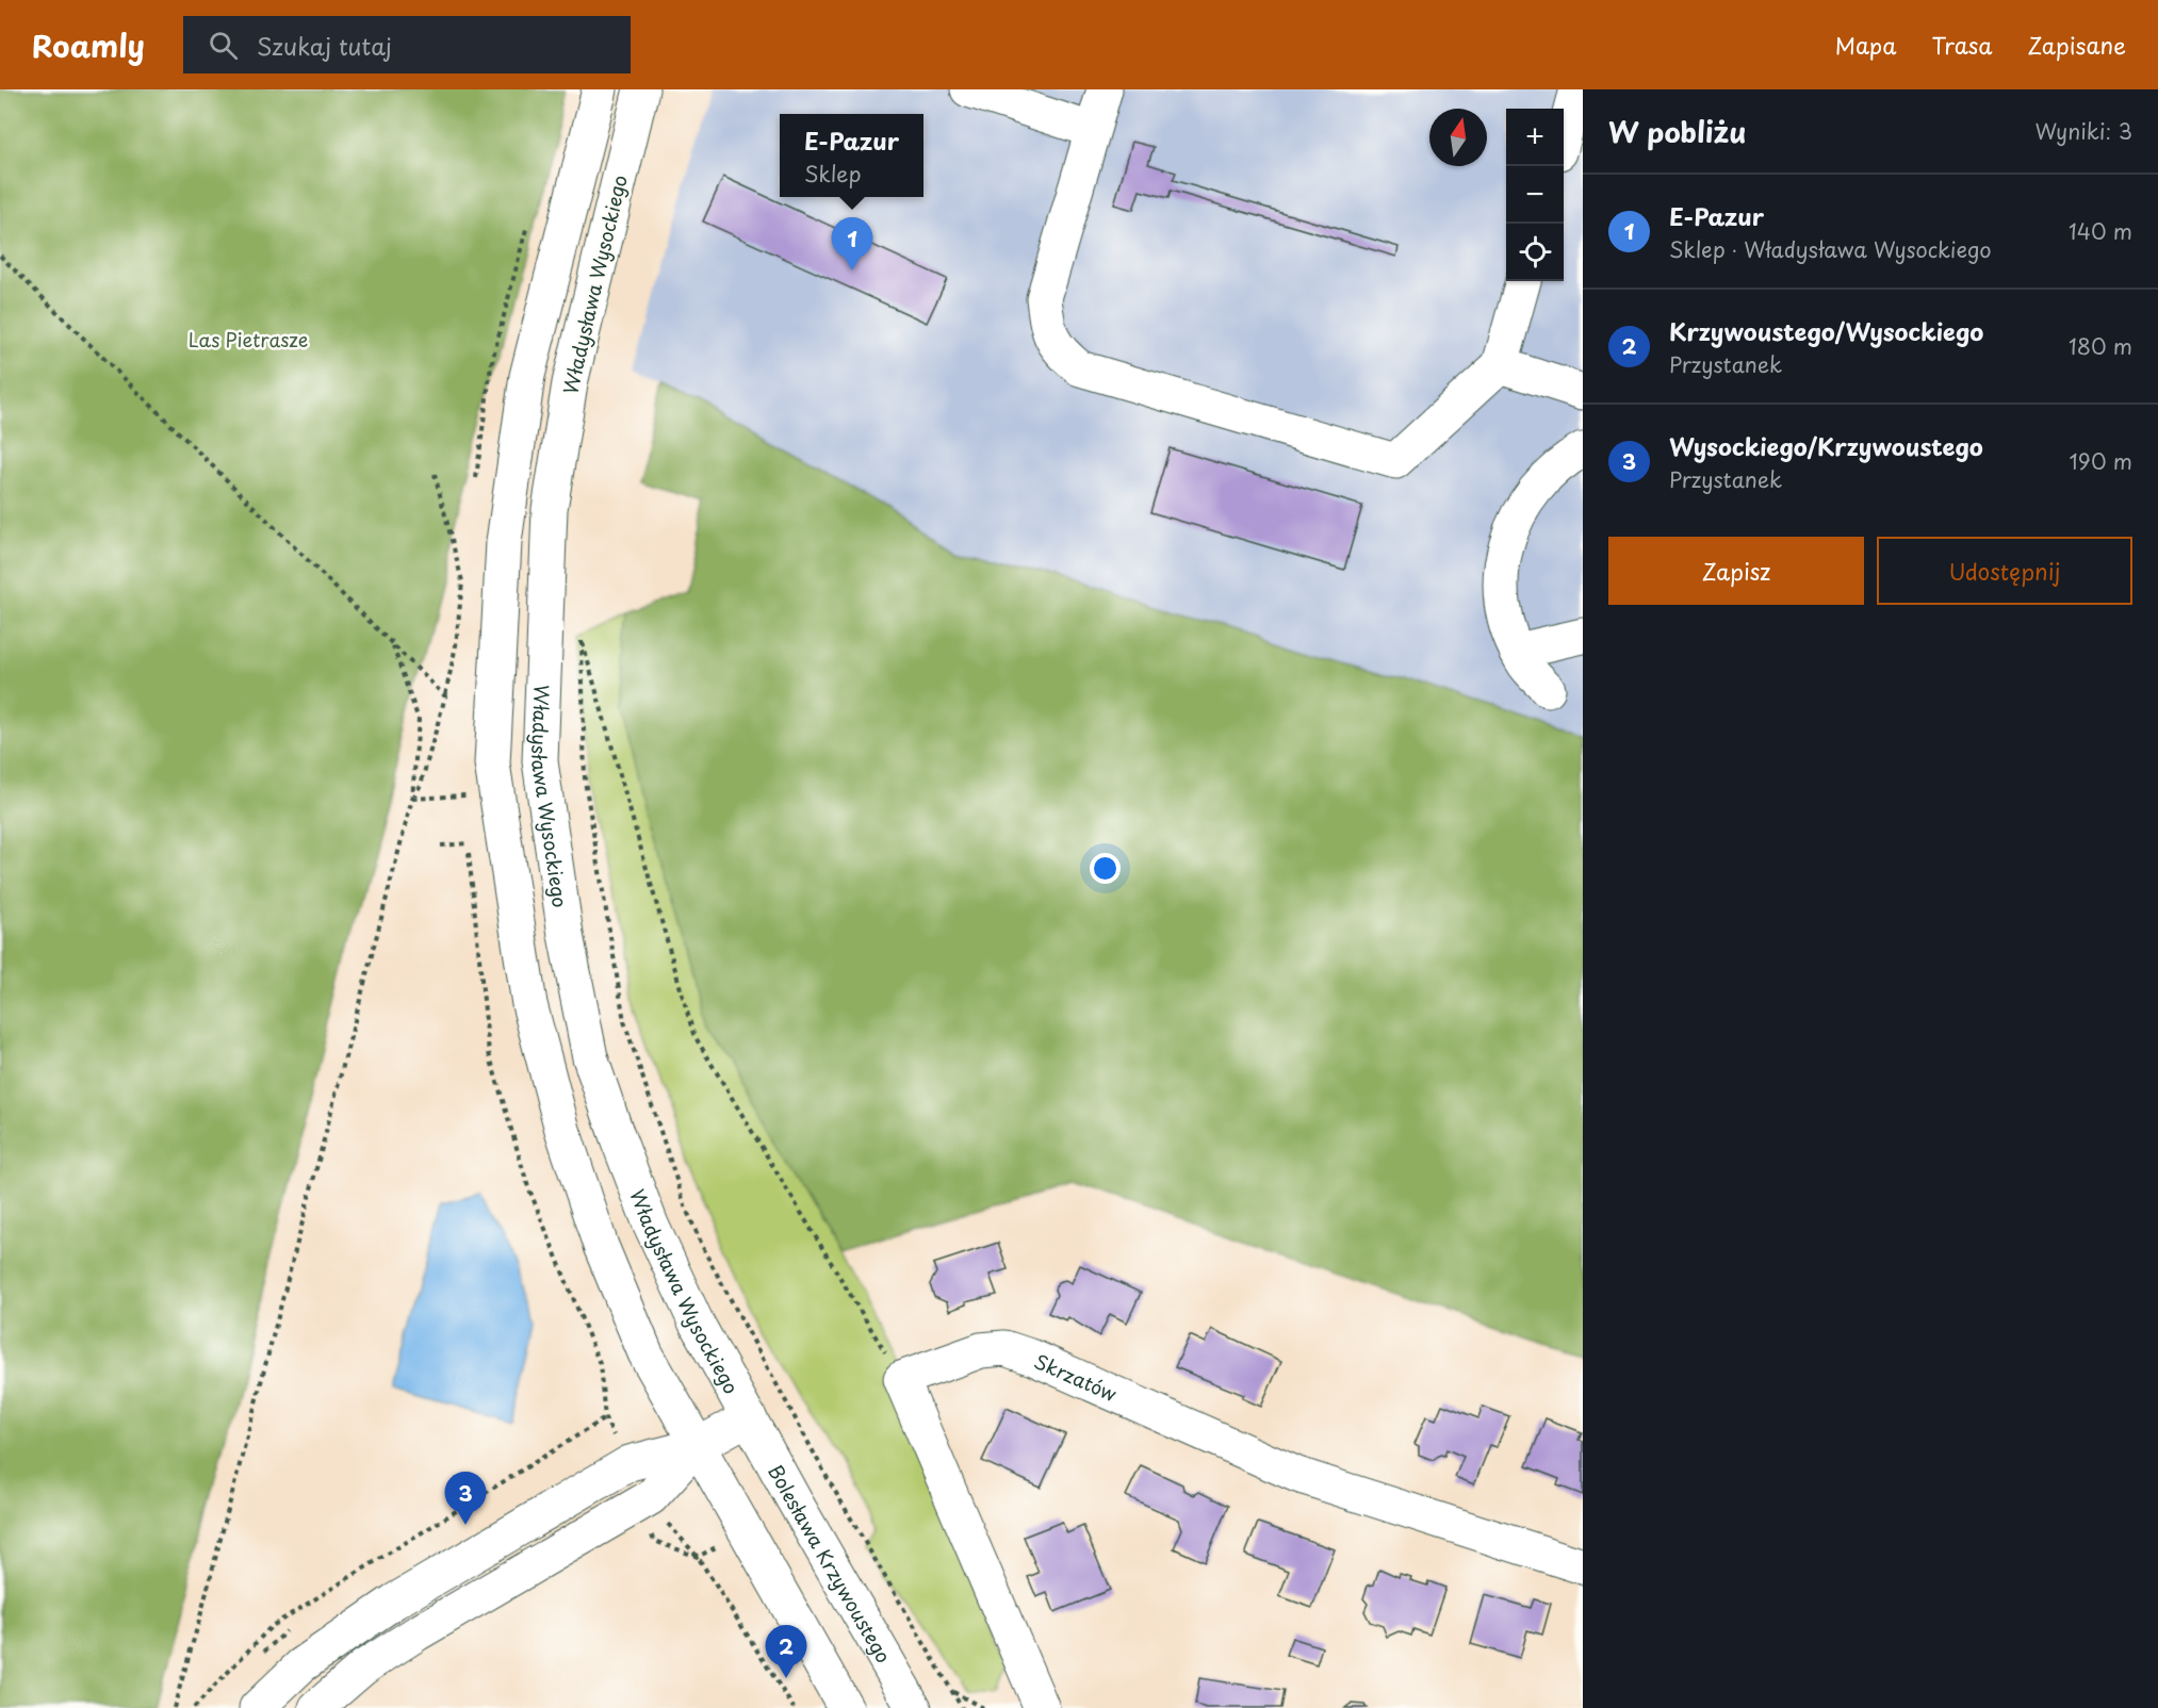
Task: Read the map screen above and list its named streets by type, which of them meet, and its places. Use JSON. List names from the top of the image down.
{
  "streets": {
    "main road": ["Władysława Wysockiego", "Skrzatów", "Bolesława Krzywoustego"]
  },
  "crossings": [
    ["Władysława Wysockiego", "Bolesława Krzywoustego"]
  ],
  "parks": ["Las Pietrasze"],
  "north": "top",
  "page": {
    "header": "Roamly",
    "search": "Szukaj tutaj",
    "nav": ["Mapa", "Trasa", "Zapisane"],
    "heading": ["W pobliżu", "Wyniki: 3"],
    "map_buttons": ["+", "−"],
    "popup": ["E-Pazur", "Sklep"],
    "list": [
      {
        "mark": "1",
        "name": "E-Pazur",
        "note": "Sklep · Władysława Wysockiego",
        "value": "140 m"
      },
      {
        "mark": "2",
        "name": "Krzywoustego/Wysockiego",
        "note": "Przystanek",
        "value": "180 m"
      },
      {
        "mark": "3",
        "name": "Wysockiego/Krzywoustego",
        "note": "Przystanek",
        "value": "190 m"
      }
    ],
    "pins": ["1", "3", "2"],
    "buttons": ["Zapisz", "Udostępnij"]
  }
}
